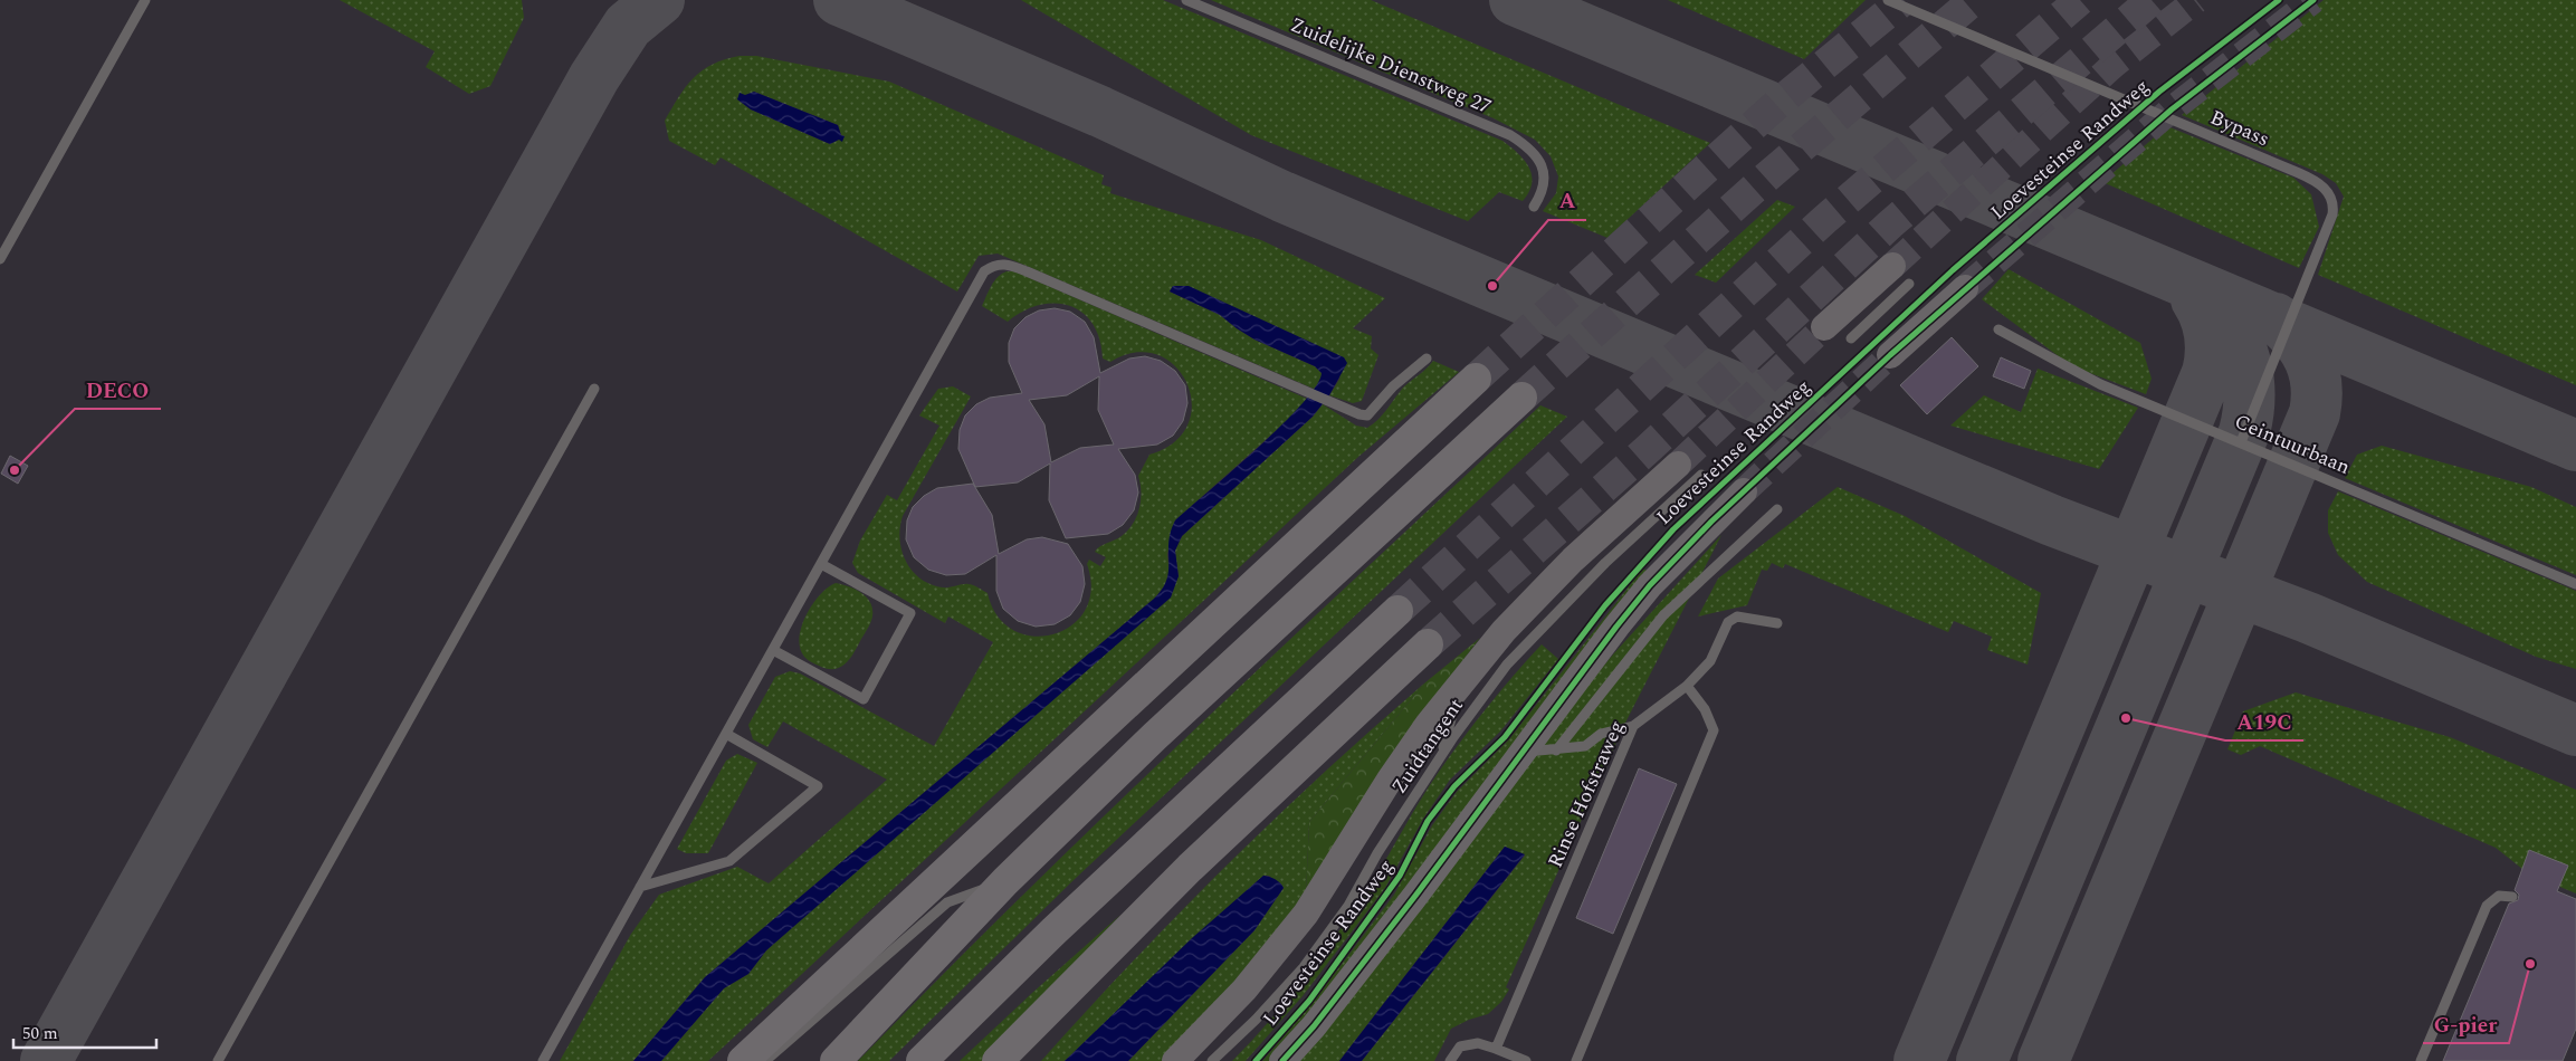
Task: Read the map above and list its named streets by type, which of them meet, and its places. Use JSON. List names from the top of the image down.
{
  "streets": {
    "street": ["Loevesteinse Randweg"],
    "lane": [
      "Zuidelijke Dienstweg 27",
      "Bypass",
      "Ceintuurbaan",
      "Zuidtangent",
      "Rinse Hofstraweg"
    ]
  },
  "crossings": [
    ["Bypass", "Ceintuurbaan"]
  ],
  "places": [
    "A",
    "DECO",
    "A19C",
    "G-pier"
  ],
  "scale_bar": "50 m"
}
